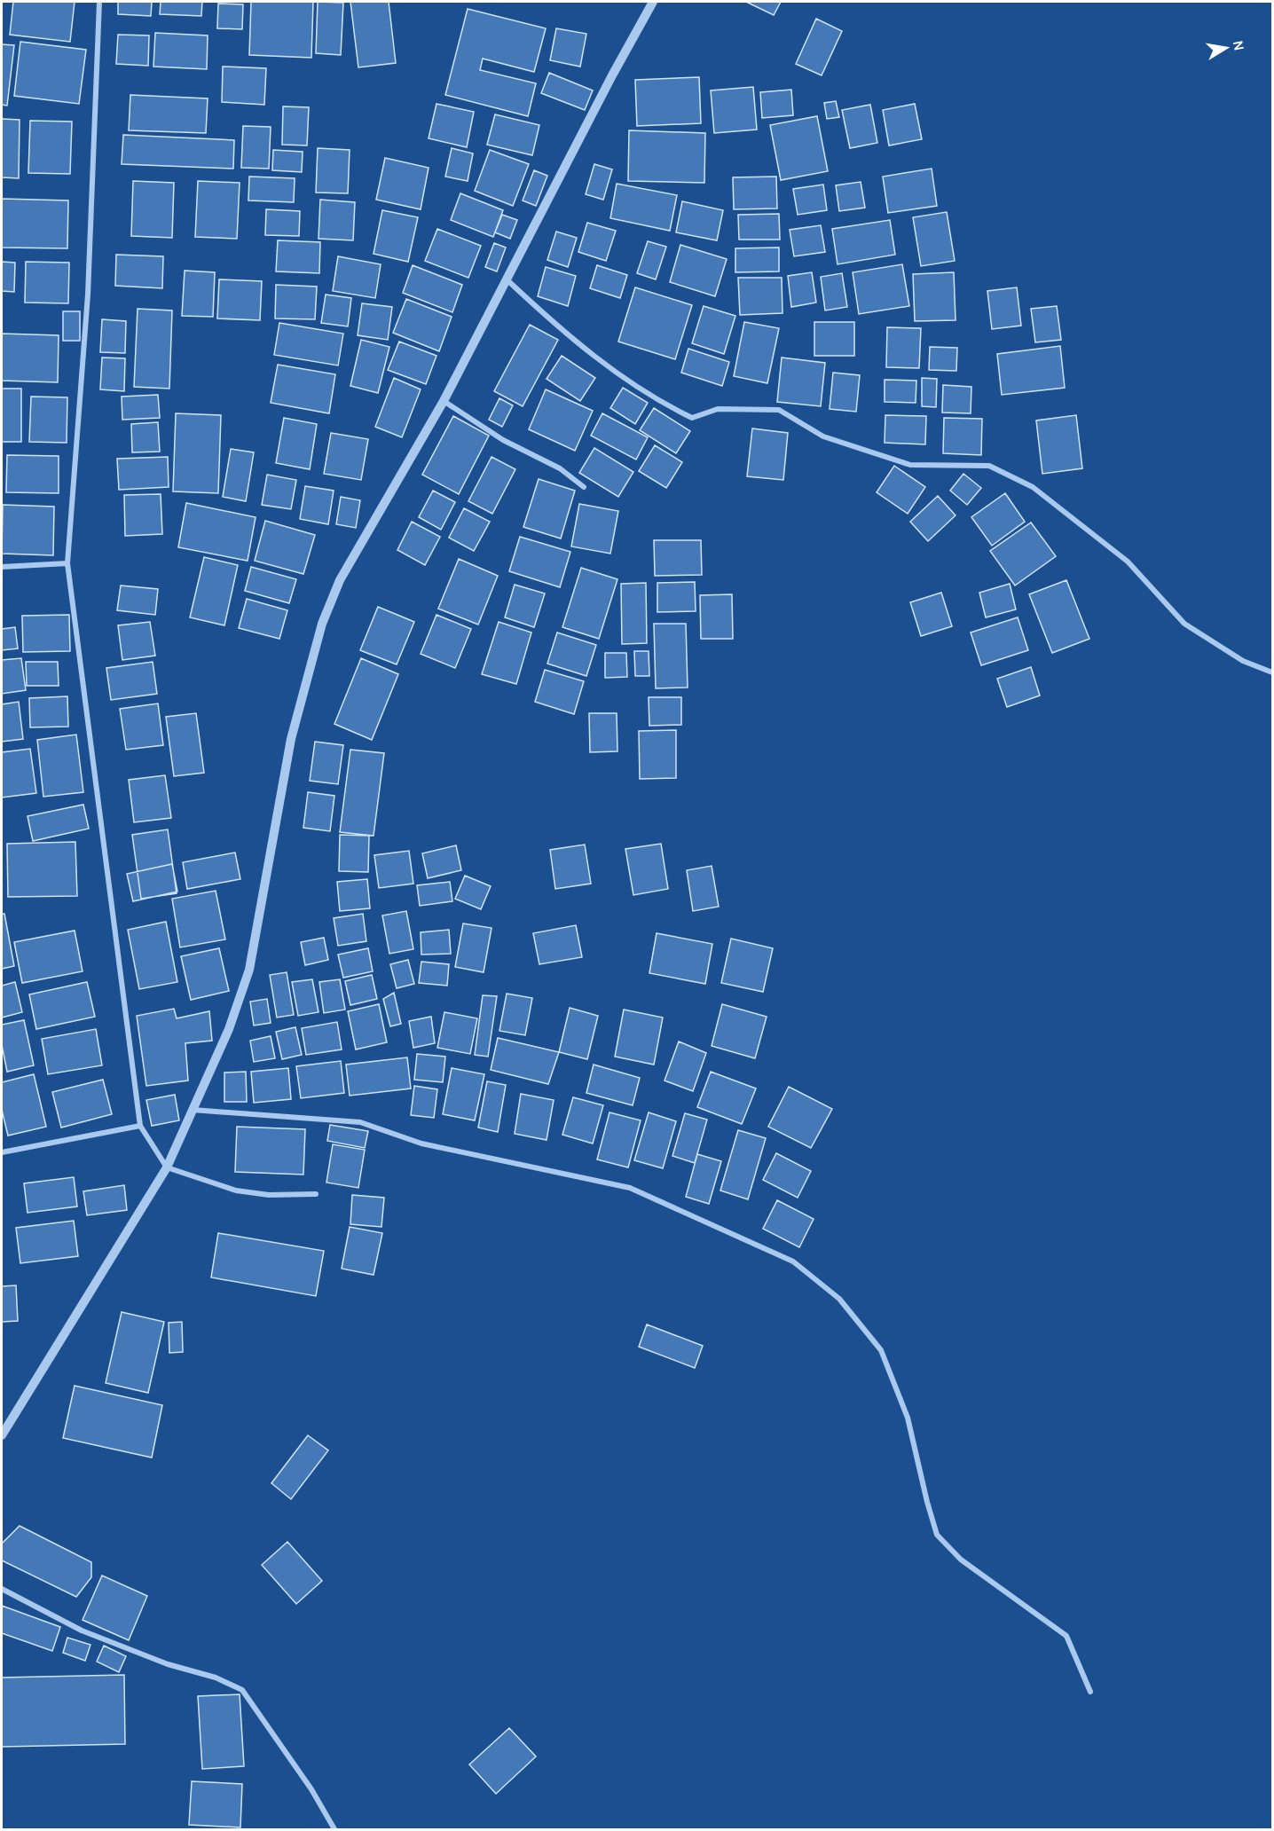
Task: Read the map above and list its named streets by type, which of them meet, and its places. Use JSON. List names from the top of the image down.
{
  "north": "right"
}
